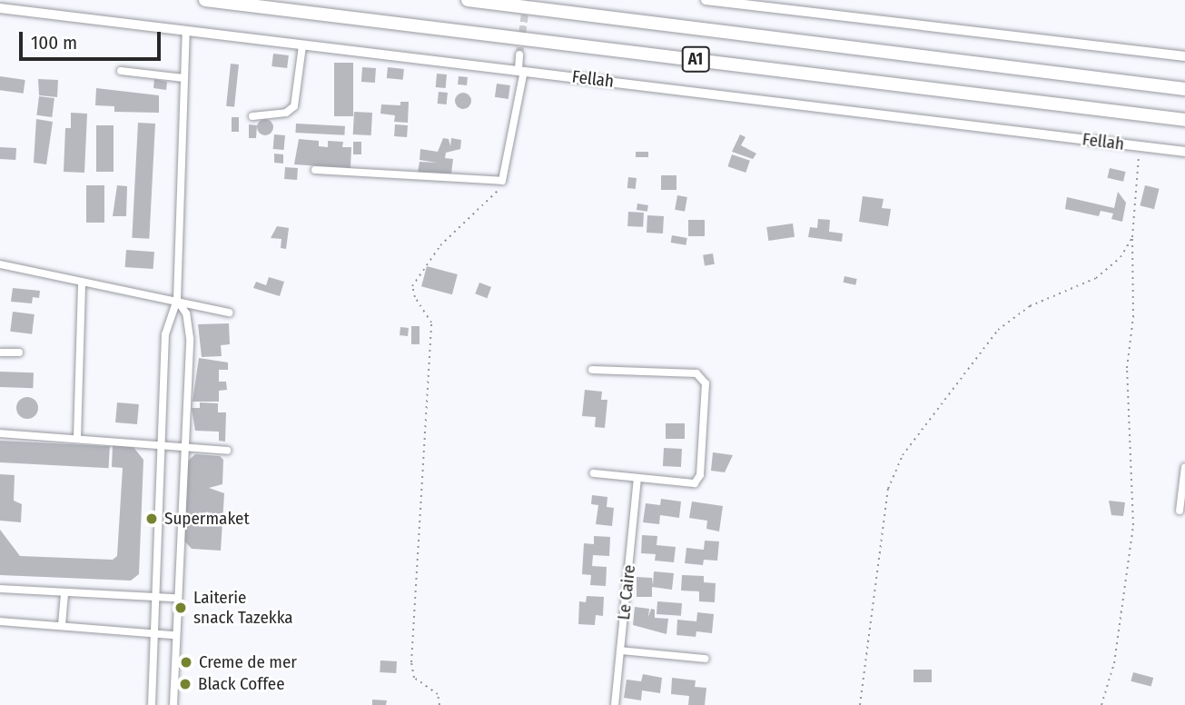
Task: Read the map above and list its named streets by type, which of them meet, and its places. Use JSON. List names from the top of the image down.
{
  "streets": {
    "highway": ["A1"],
    "street": ["Fellah", "Le Caire"]
  },
  "places": [
    "Supermaket",
    "Laiterie snack Tazekka",
    "Creme de mer",
    "Black Coffee"
  ],
  "scale_bar": "100 m"
}
